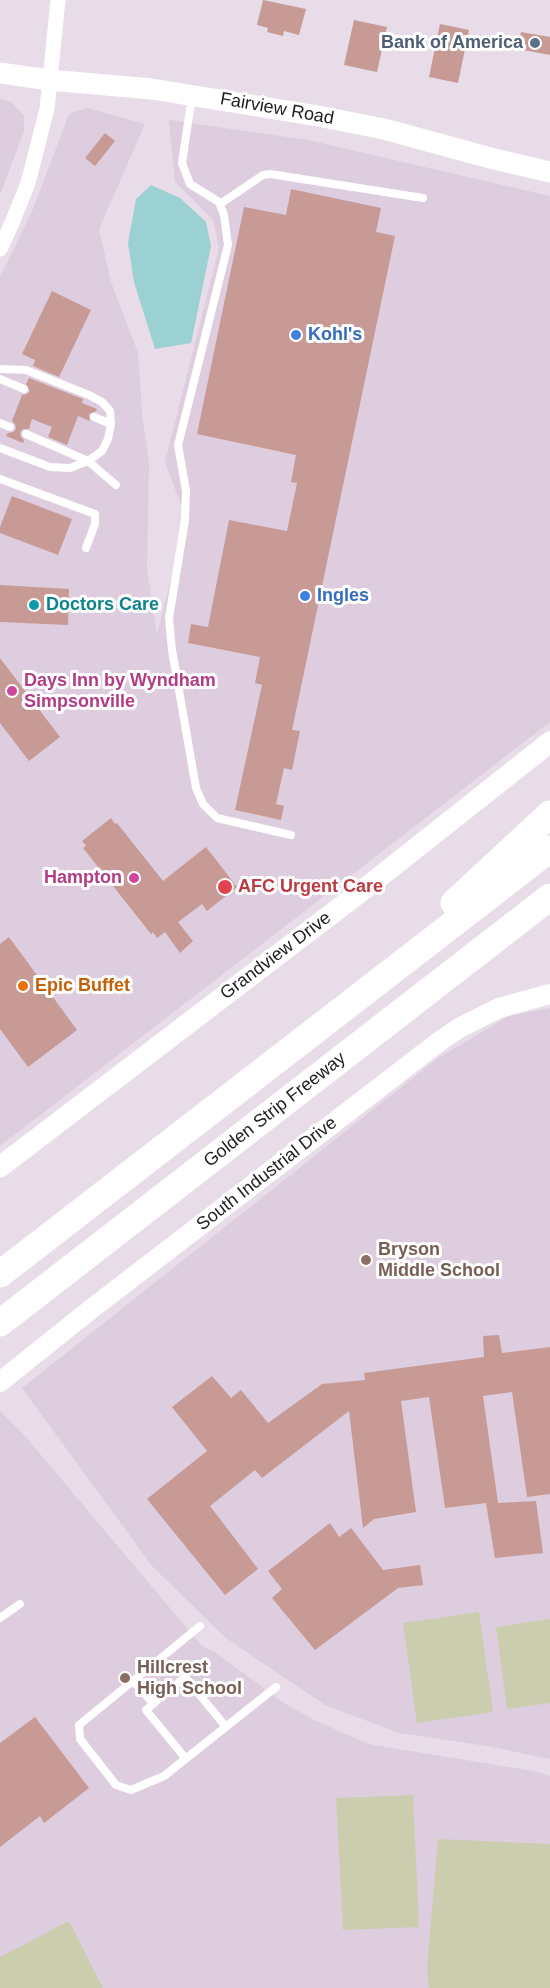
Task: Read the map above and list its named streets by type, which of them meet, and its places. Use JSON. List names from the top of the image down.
{
  "streets": {
    "highway": ["Golden Strip Freeway"],
    "main road": ["Fairview Road", "Grandview Drive"],
    "street": ["South Industrial Drive"]
  },
  "places": [
    "Bank of America",
    "Kohl's",
    "Ingles",
    "Doctors Care",
    "Days Inn by Wyndham Simpsonville",
    "Hampton",
    "AFC Urgent Care",
    "Epic Buffet",
    "Bryson Middle School",
    "Hillcrest High School"
  ]
}
